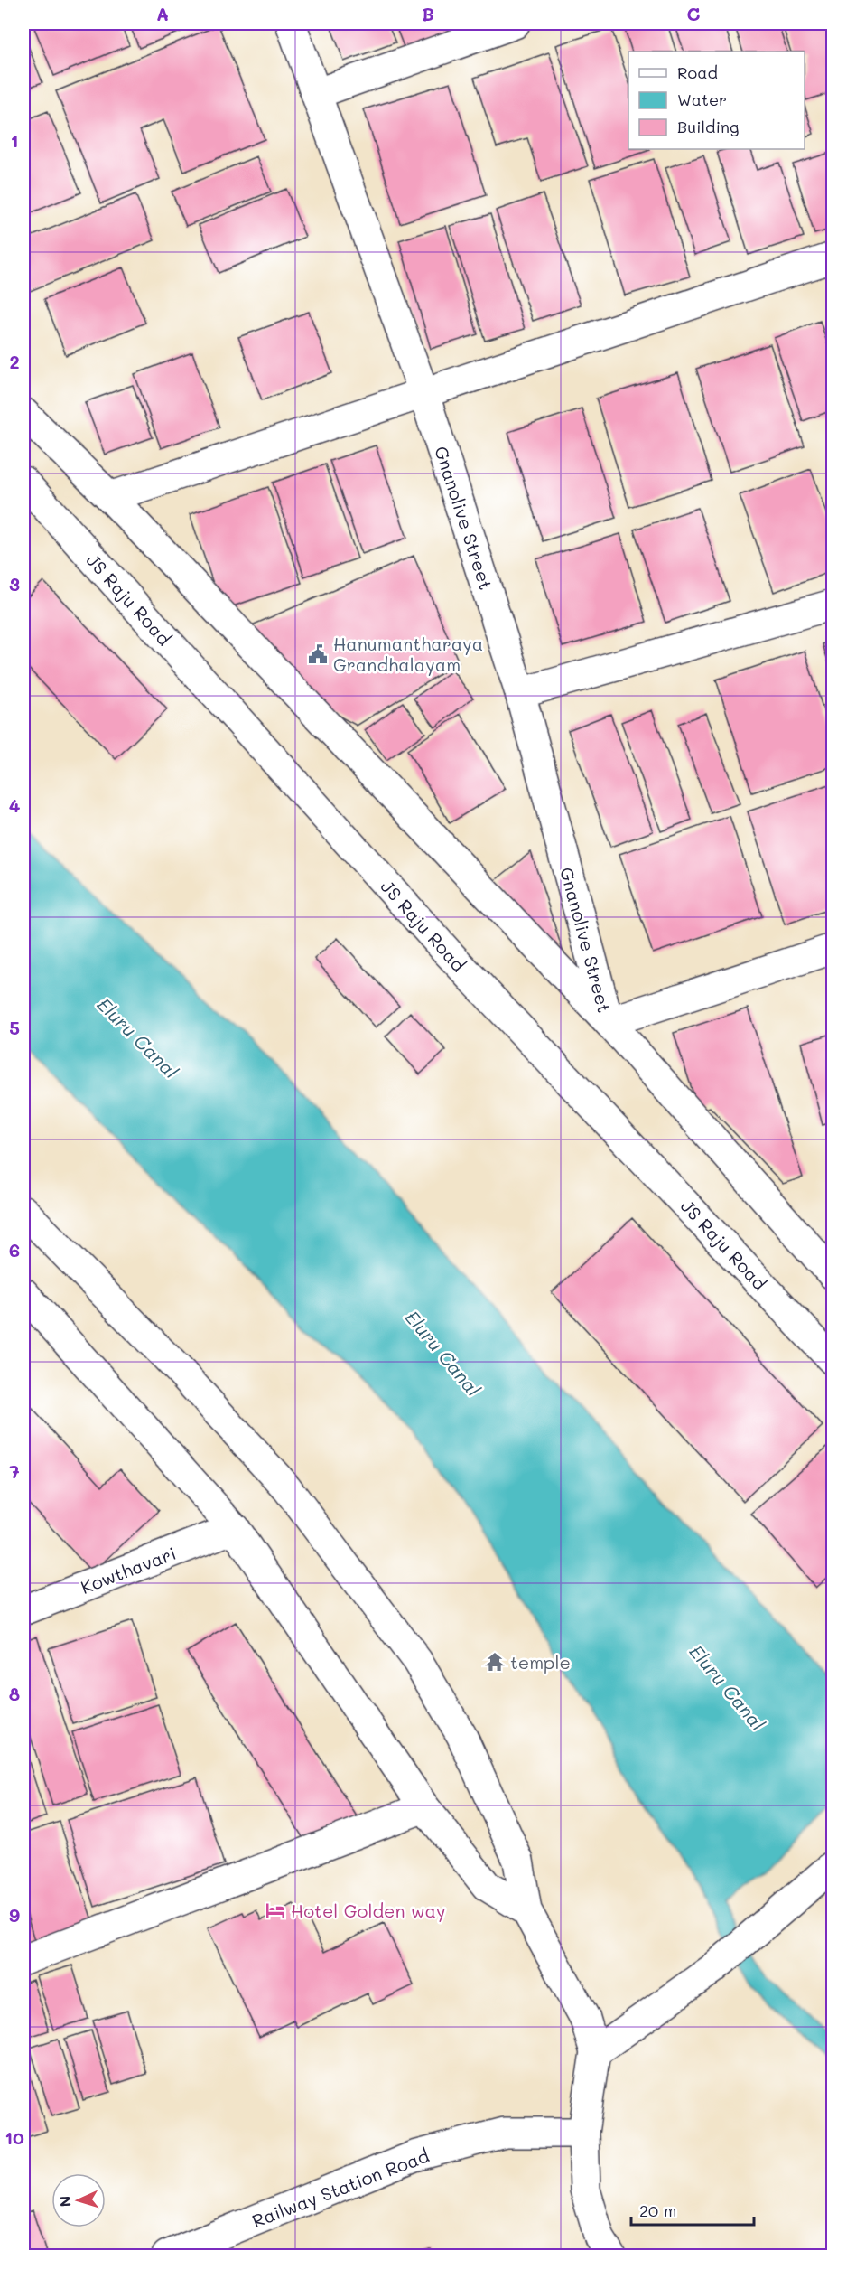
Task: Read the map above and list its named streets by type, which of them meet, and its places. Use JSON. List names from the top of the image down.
{
  "streets": {
    "main road": [
      "Gnanolive Street",
      "JS Raju Road",
      "Kowthavari",
      "Railway Station Road"
    ]
  },
  "water": ["Eluru Canal"],
  "places": {
    "public building": ["Hanumantharaya Grandhalayam"],
    "temple": ["temple"],
    "hotel": ["Hotel Golden way"]
  },
  "legend": ["Road", "Water", "Building"],
  "scale_bar": "20 m",
  "north": "left",
  "grid": {
    "columns": ["A", "B", "C"],
    "rows": [
      "1",
      "2",
      "3",
      "4",
      "5",
      "6",
      "7",
      "8",
      "9",
      "10"
    ]
  }
}
